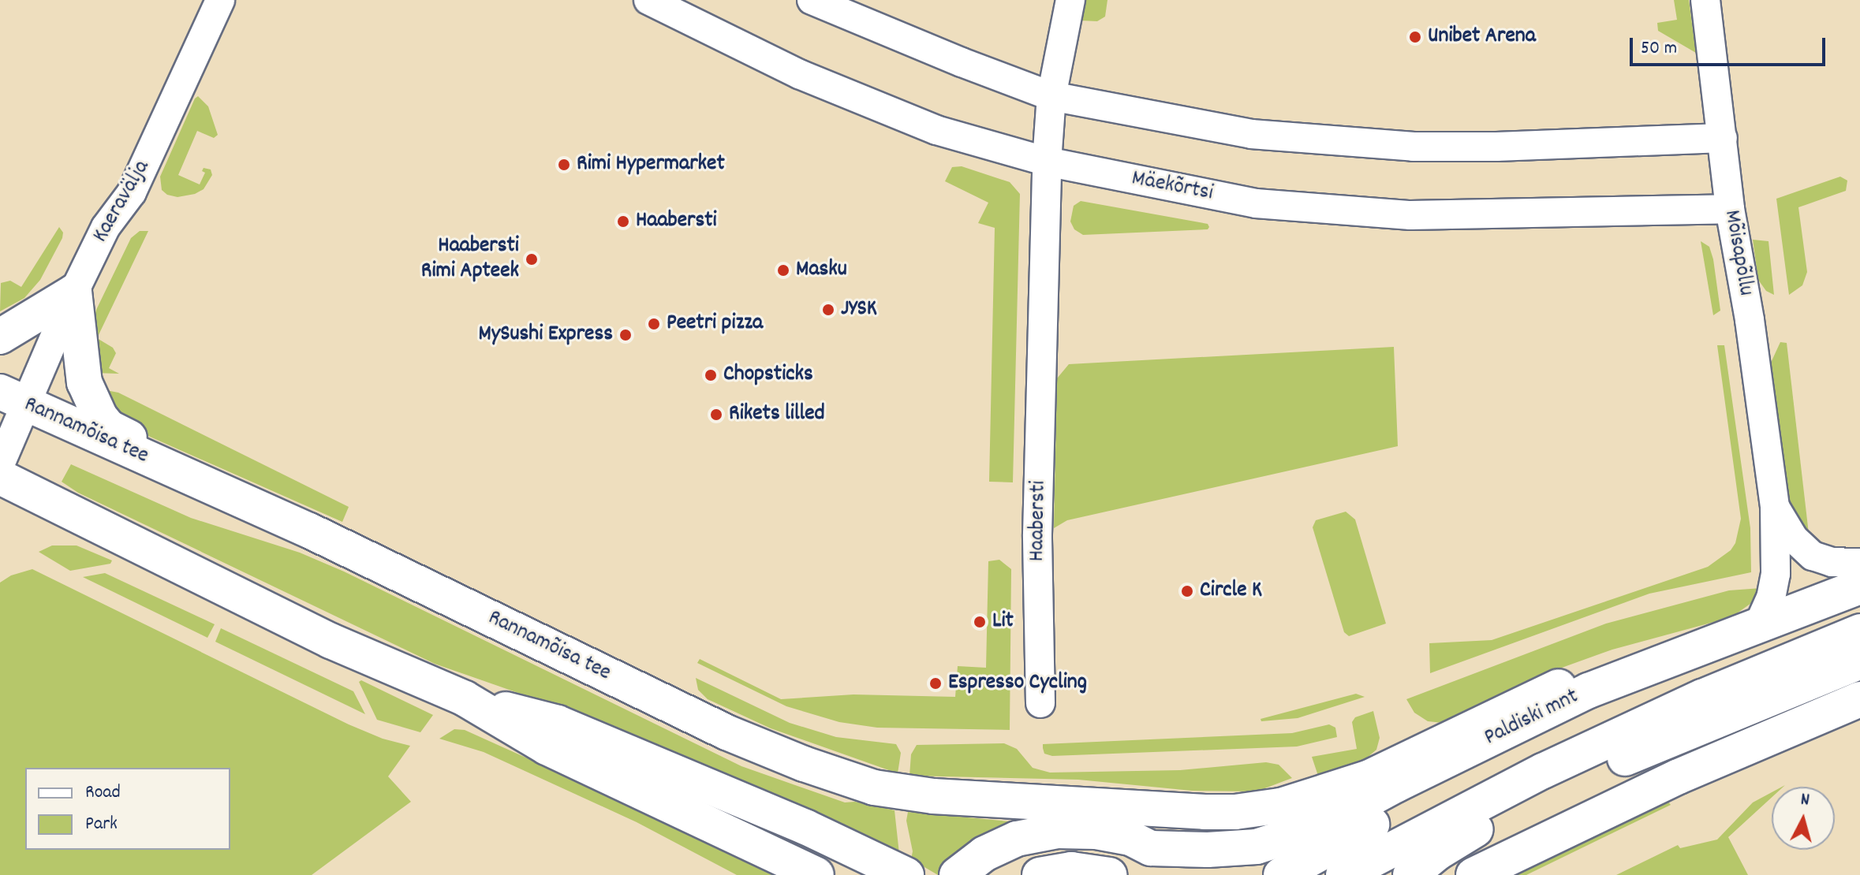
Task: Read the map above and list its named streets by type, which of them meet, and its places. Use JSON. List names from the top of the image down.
{
  "streets": {
    "main road": ["Rannamõisa tee", "Paldiski mnt"],
    "street": [
      "Mäekõrtsi",
      "Kaeravälja",
      "Mõisapõllu",
      "Haabersti"
    ]
  },
  "crossings": [
    ["Mäekõrtsi", "Mõisapõllu"],
    ["Mäekõrtsi", "Haabersti"],
    ["Kaeravälja", "Rannamõisa tee"],
    ["Mõisapõllu", "Paldiski mnt"],
    ["Rannamõisa tee", "Paldiski mnt"]
  ],
  "places": [
    "Unibet Arena",
    "Rimi Hypermarket",
    "Haabersti",
    "Haabersti Rimi Apteek",
    "Masku",
    "JYSK",
    "Peetri pizza",
    "MySushi Express",
    "Chopsticks",
    "Rikets lilled",
    "Circle K",
    "Lit",
    "Espresso Cycling"
  ],
  "legend": ["Road", "Park"],
  "scale_bar": "50 m",
  "north": "top"
}
